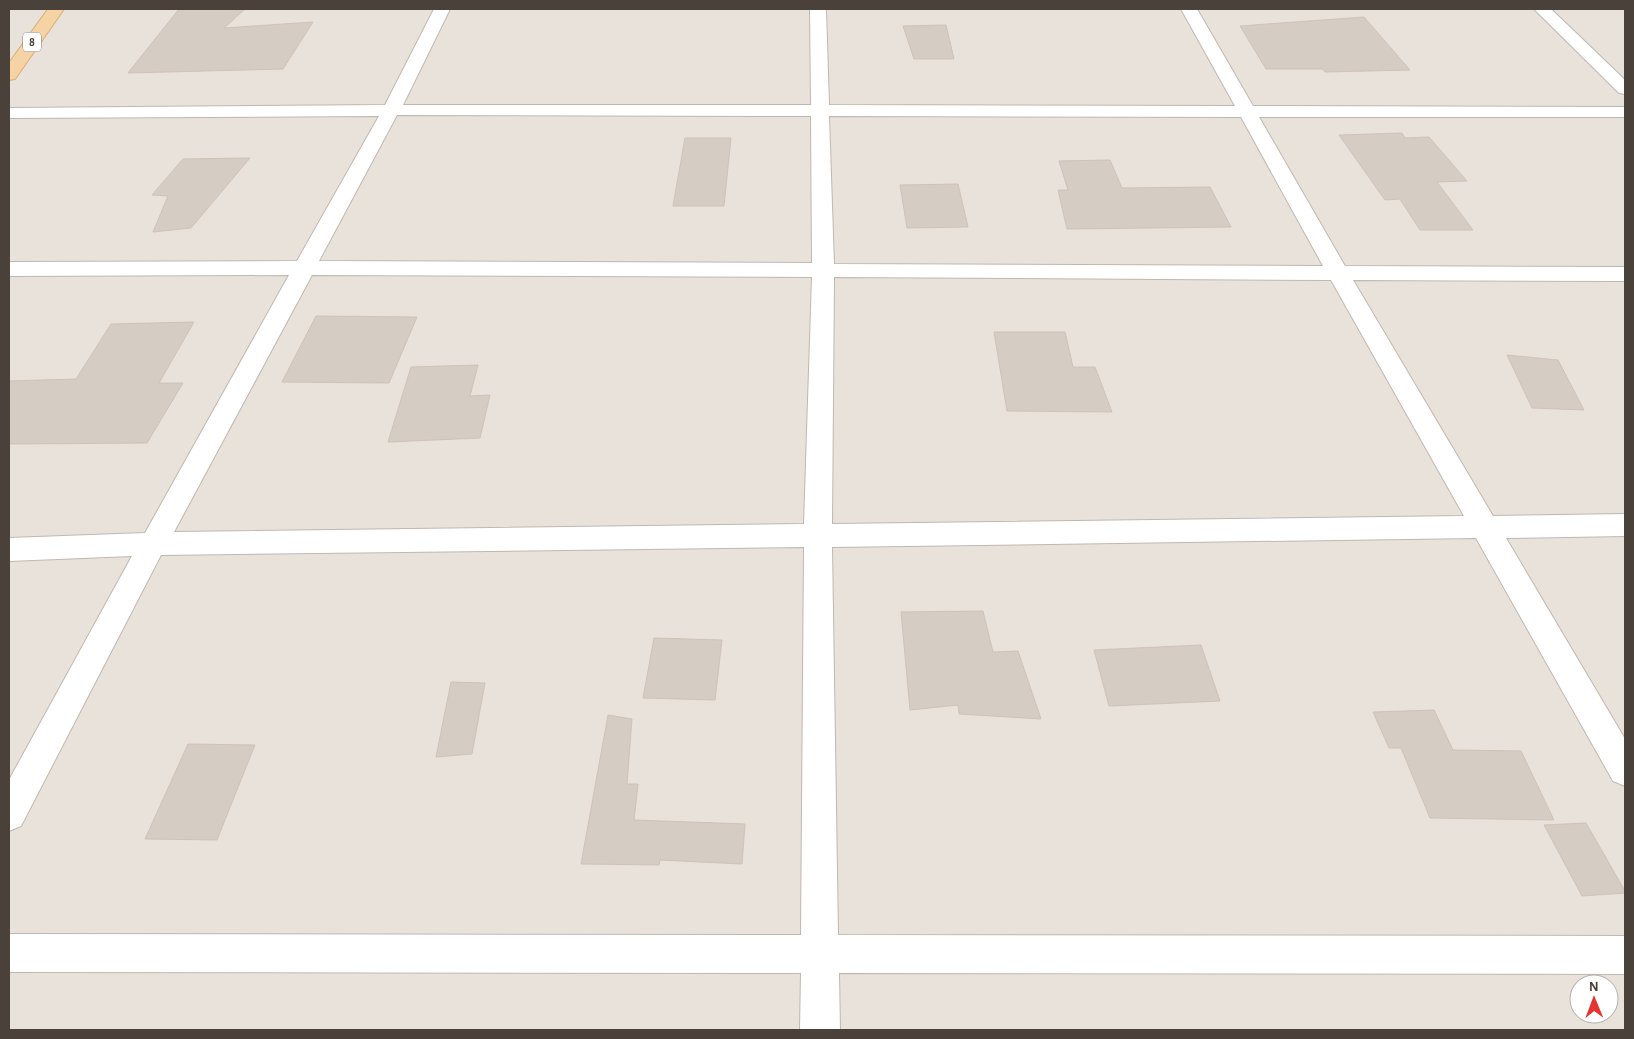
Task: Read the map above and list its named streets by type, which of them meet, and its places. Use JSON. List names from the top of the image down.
{
  "streets": {
    "main road": ["8"]
  },
  "north": "top"
}
